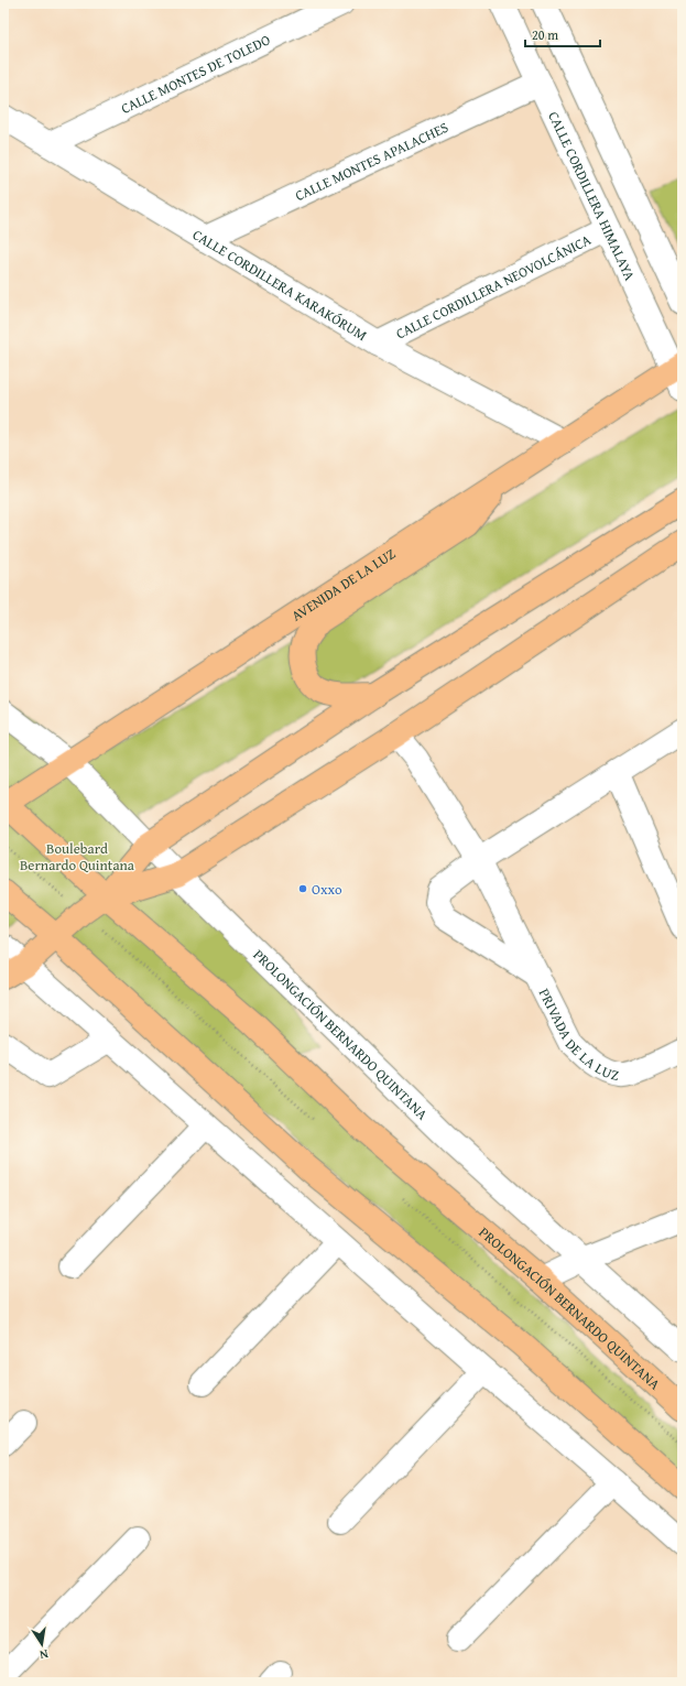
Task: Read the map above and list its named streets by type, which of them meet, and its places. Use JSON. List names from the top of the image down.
{
  "streets": {
    "main road": ["AVENIDA DE LA LUZ", "PROLONGACIÓN BERNARDO QUINTANA"],
    "street": [
      "CALLE MONTES DE TOLEDO",
      "CALLE MONTES APALACHES",
      "CALLE CORDILLERA HIMALAYA",
      "CALLE CORDILLERA KARAKÓRUM",
      "CALLE CORDILLERA NEOVOLCÁNICA",
      "PRIVADA DE LA LUZ"
    ]
  },
  "crossings": [
    ["CALLE MONTES DE TOLEDO", "CALLE CORDILLERA KARAKÓRUM"],
    ["CALLE MONTES APALACHES", "CALLE CORDILLERA HIMALAYA"],
    ["CALLE MONTES APALACHES", "CALLE CORDILLERA KARAKÓRUM"],
    ["CALLE CORDILLERA HIMALAYA", "CALLE CORDILLERA NEOVOLCÁNICA"],
    ["CALLE CORDILLERA HIMALAYA", "AVENIDA DE LA LUZ"],
    ["CALLE CORDILLERA KARAKÓRUM", "CALLE CORDILLERA NEOVOLCÁNICA"],
    ["CALLE CORDILLERA KARAKÓRUM", "AVENIDA DE LA LUZ"],
    ["AVENIDA DE LA LUZ", "PROLONGACIÓN BERNARDO QUINTANA"]
  ],
  "parks": ["Boulebard Bernardo Quintana"],
  "places": ["Oxxo"],
  "scale_bar": "20 m",
  "north": "bottom"
}
